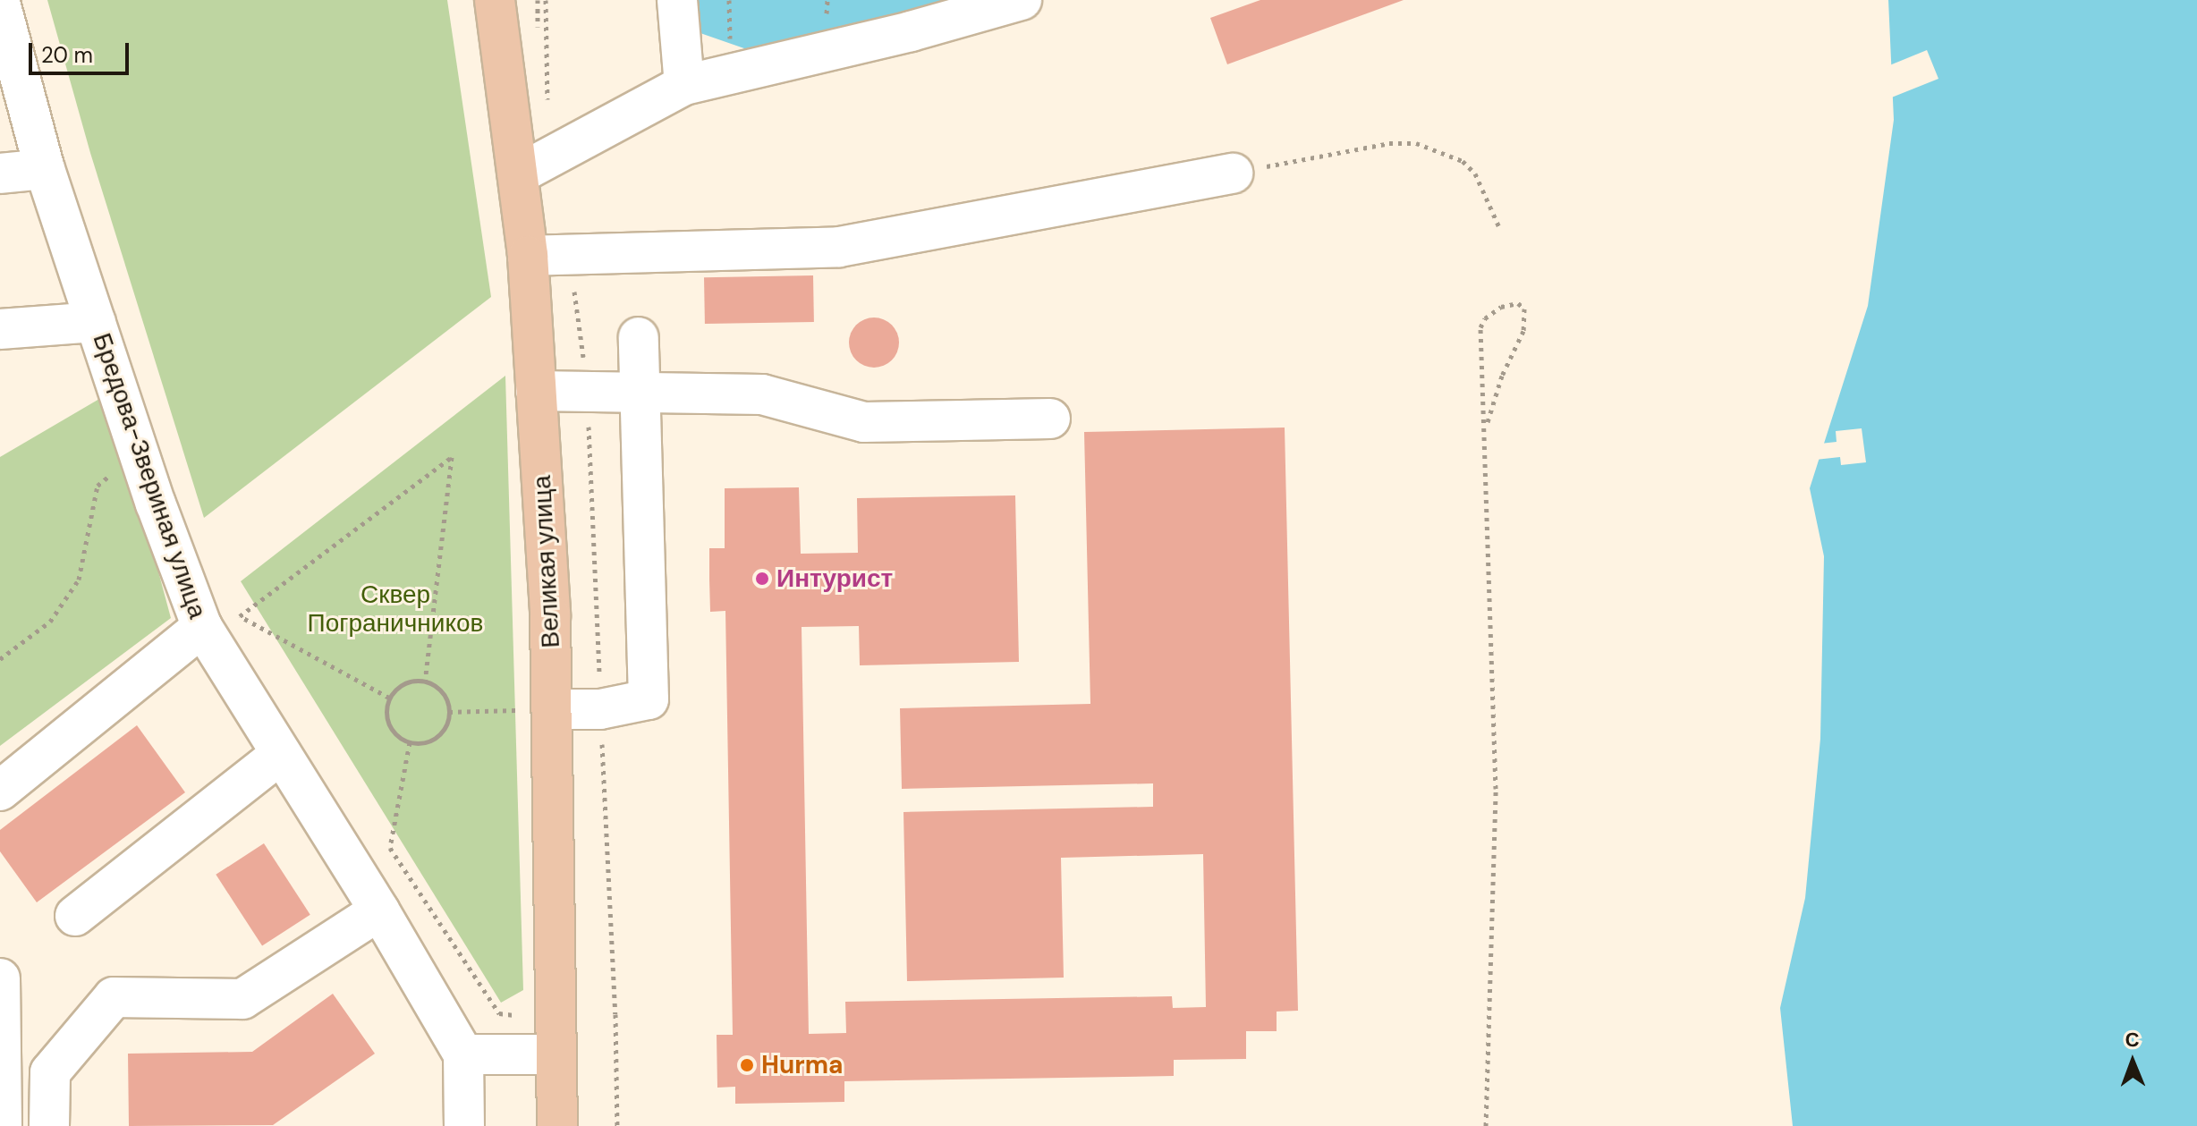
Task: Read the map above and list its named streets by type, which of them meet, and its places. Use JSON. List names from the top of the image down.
{
  "streets": {
    "main road": ["Великая улица"],
    "street": ["Бредова-Звериная улица"]
  },
  "parks": ["Сквер Пограничников"],
  "places": ["Интурист", "Hurma"],
  "scale_bar": "20 m",
  "north": "top"
}
